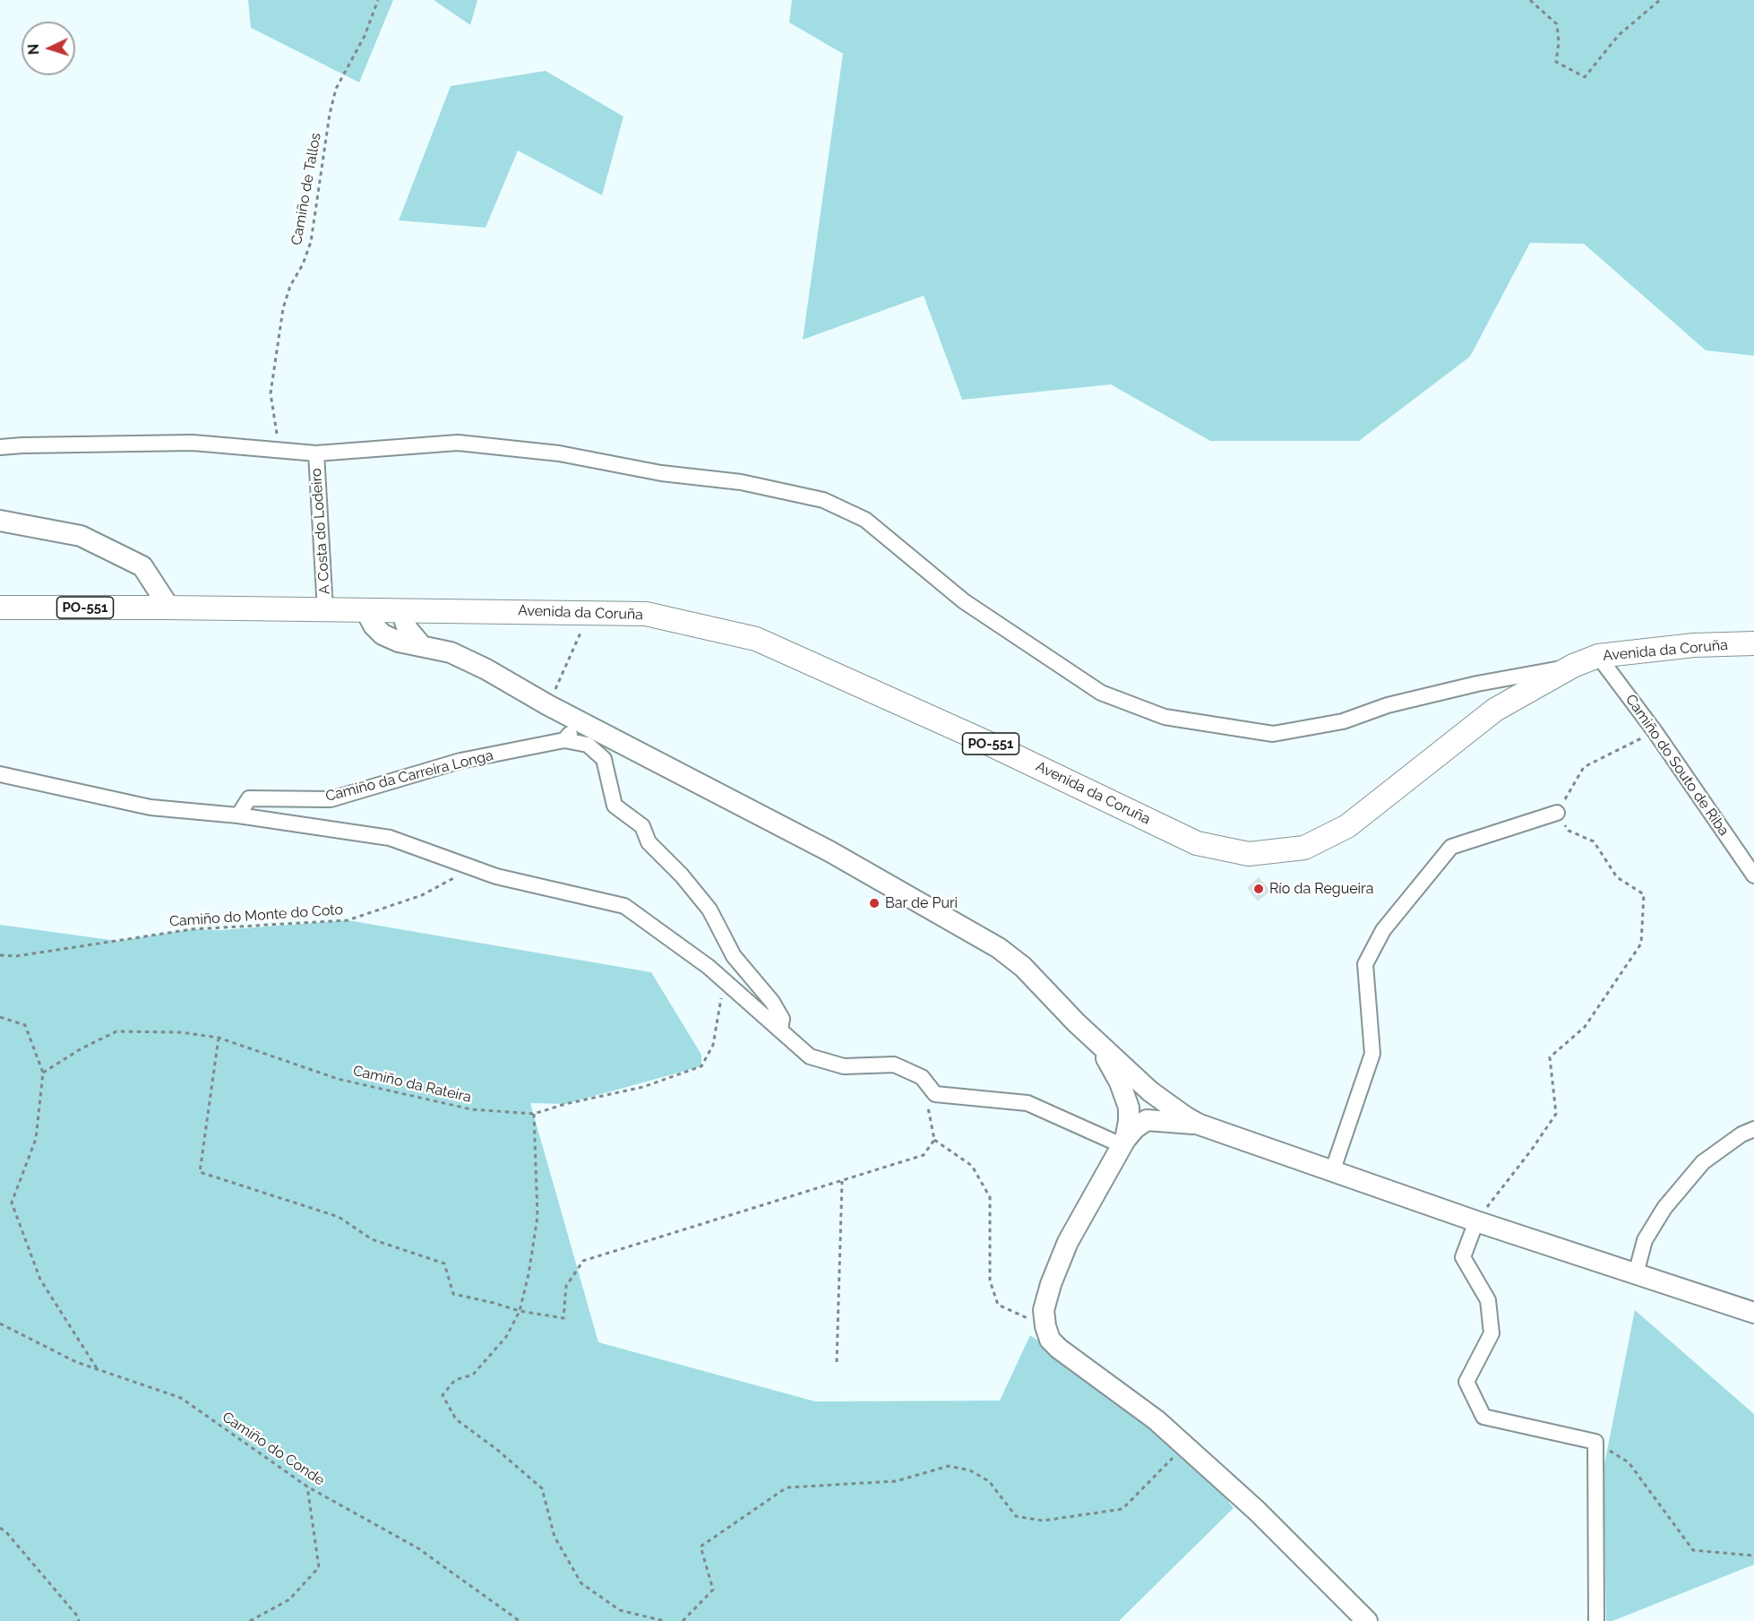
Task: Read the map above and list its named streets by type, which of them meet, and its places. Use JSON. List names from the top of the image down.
{
  "streets": {
    "main road": ["PO-551", "Avenida da Coruña"],
    "street": ["A Costa do Lodeiro", "Camiño do Souto de Riba", "Camiño da Carreira Longa"],
    "path": [
      "Camiño de Tallos",
      "Camiño do Monte do Coto",
      "Camiño da Rateira",
      "Camiño do Conde"
    ]
  },
  "crossings": [
    ["A Costa do Lodeiro", "Avenida da Coruña"],
    ["PO-551", "Avenida da Coruña"],
    ["Avenida da Coruña", "Camiño do Souto de Riba"]
  ],
  "places": ["Río da Regueira", "Bar de Puri"],
  "north": "left"
}
